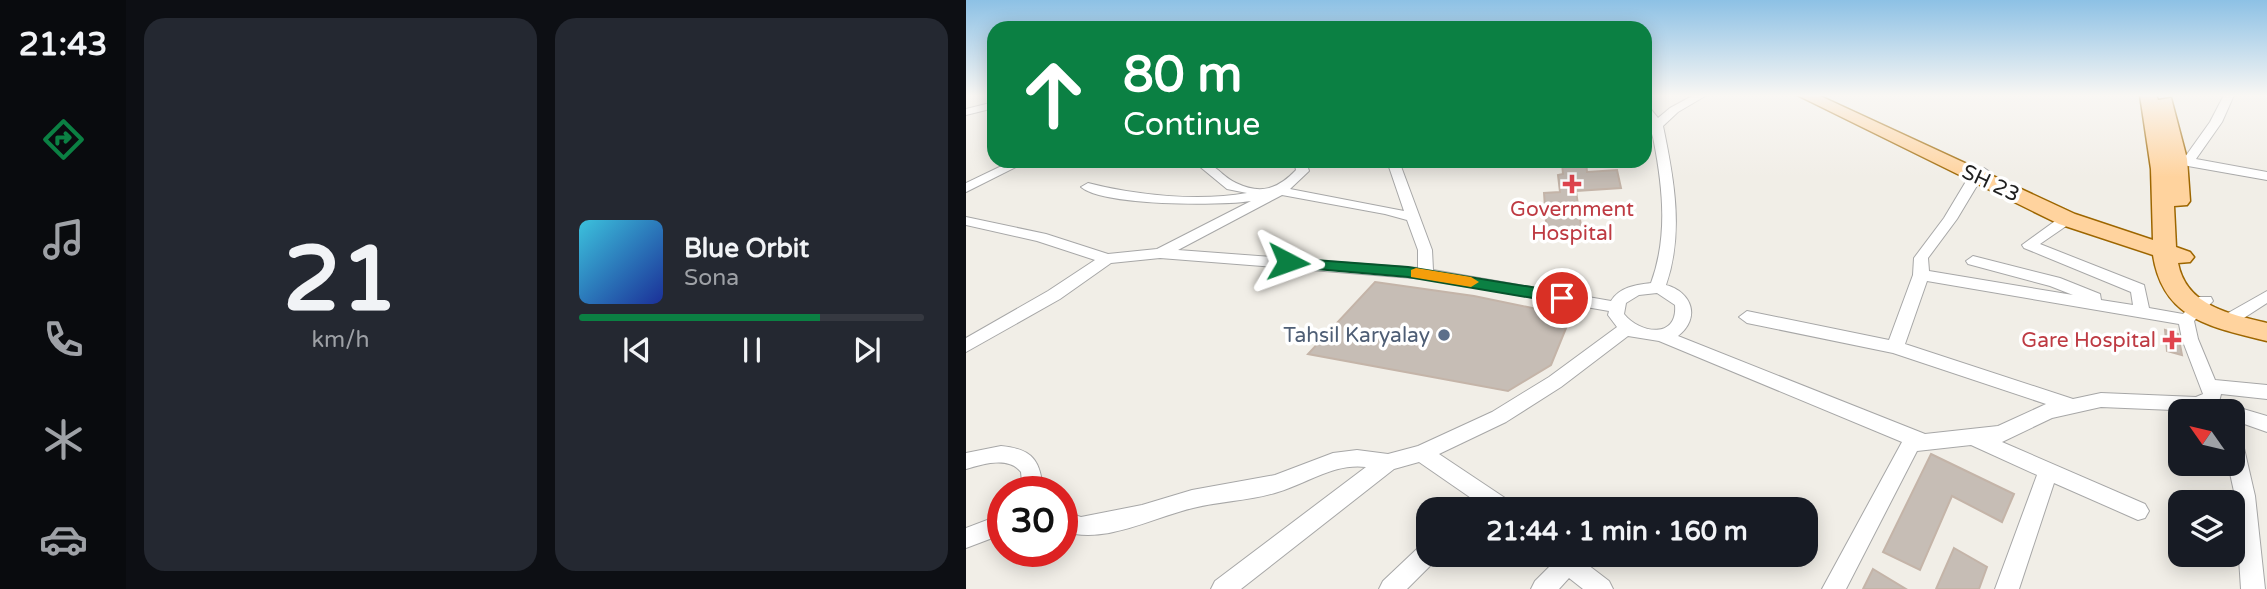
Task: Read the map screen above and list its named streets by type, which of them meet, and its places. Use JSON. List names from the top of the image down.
{
  "streets": {
    "main road": ["SH 23"]
  },
  "places": {
    "health": ["Government Hospital", "Gare Hospital"],
    "other": ["Tahsil Karyalay"]
  },
  "north": "top left",
  "page": {
    "tabs": "21:43",
    "tile": ["21", "km/h"],
    "turn": ["80 m", "Continue"],
    "song": ["Blue Orbit", "Sona"],
    "limit": "30",
    "trip": "21:44 · 1 min · 160 m"
  }
}
